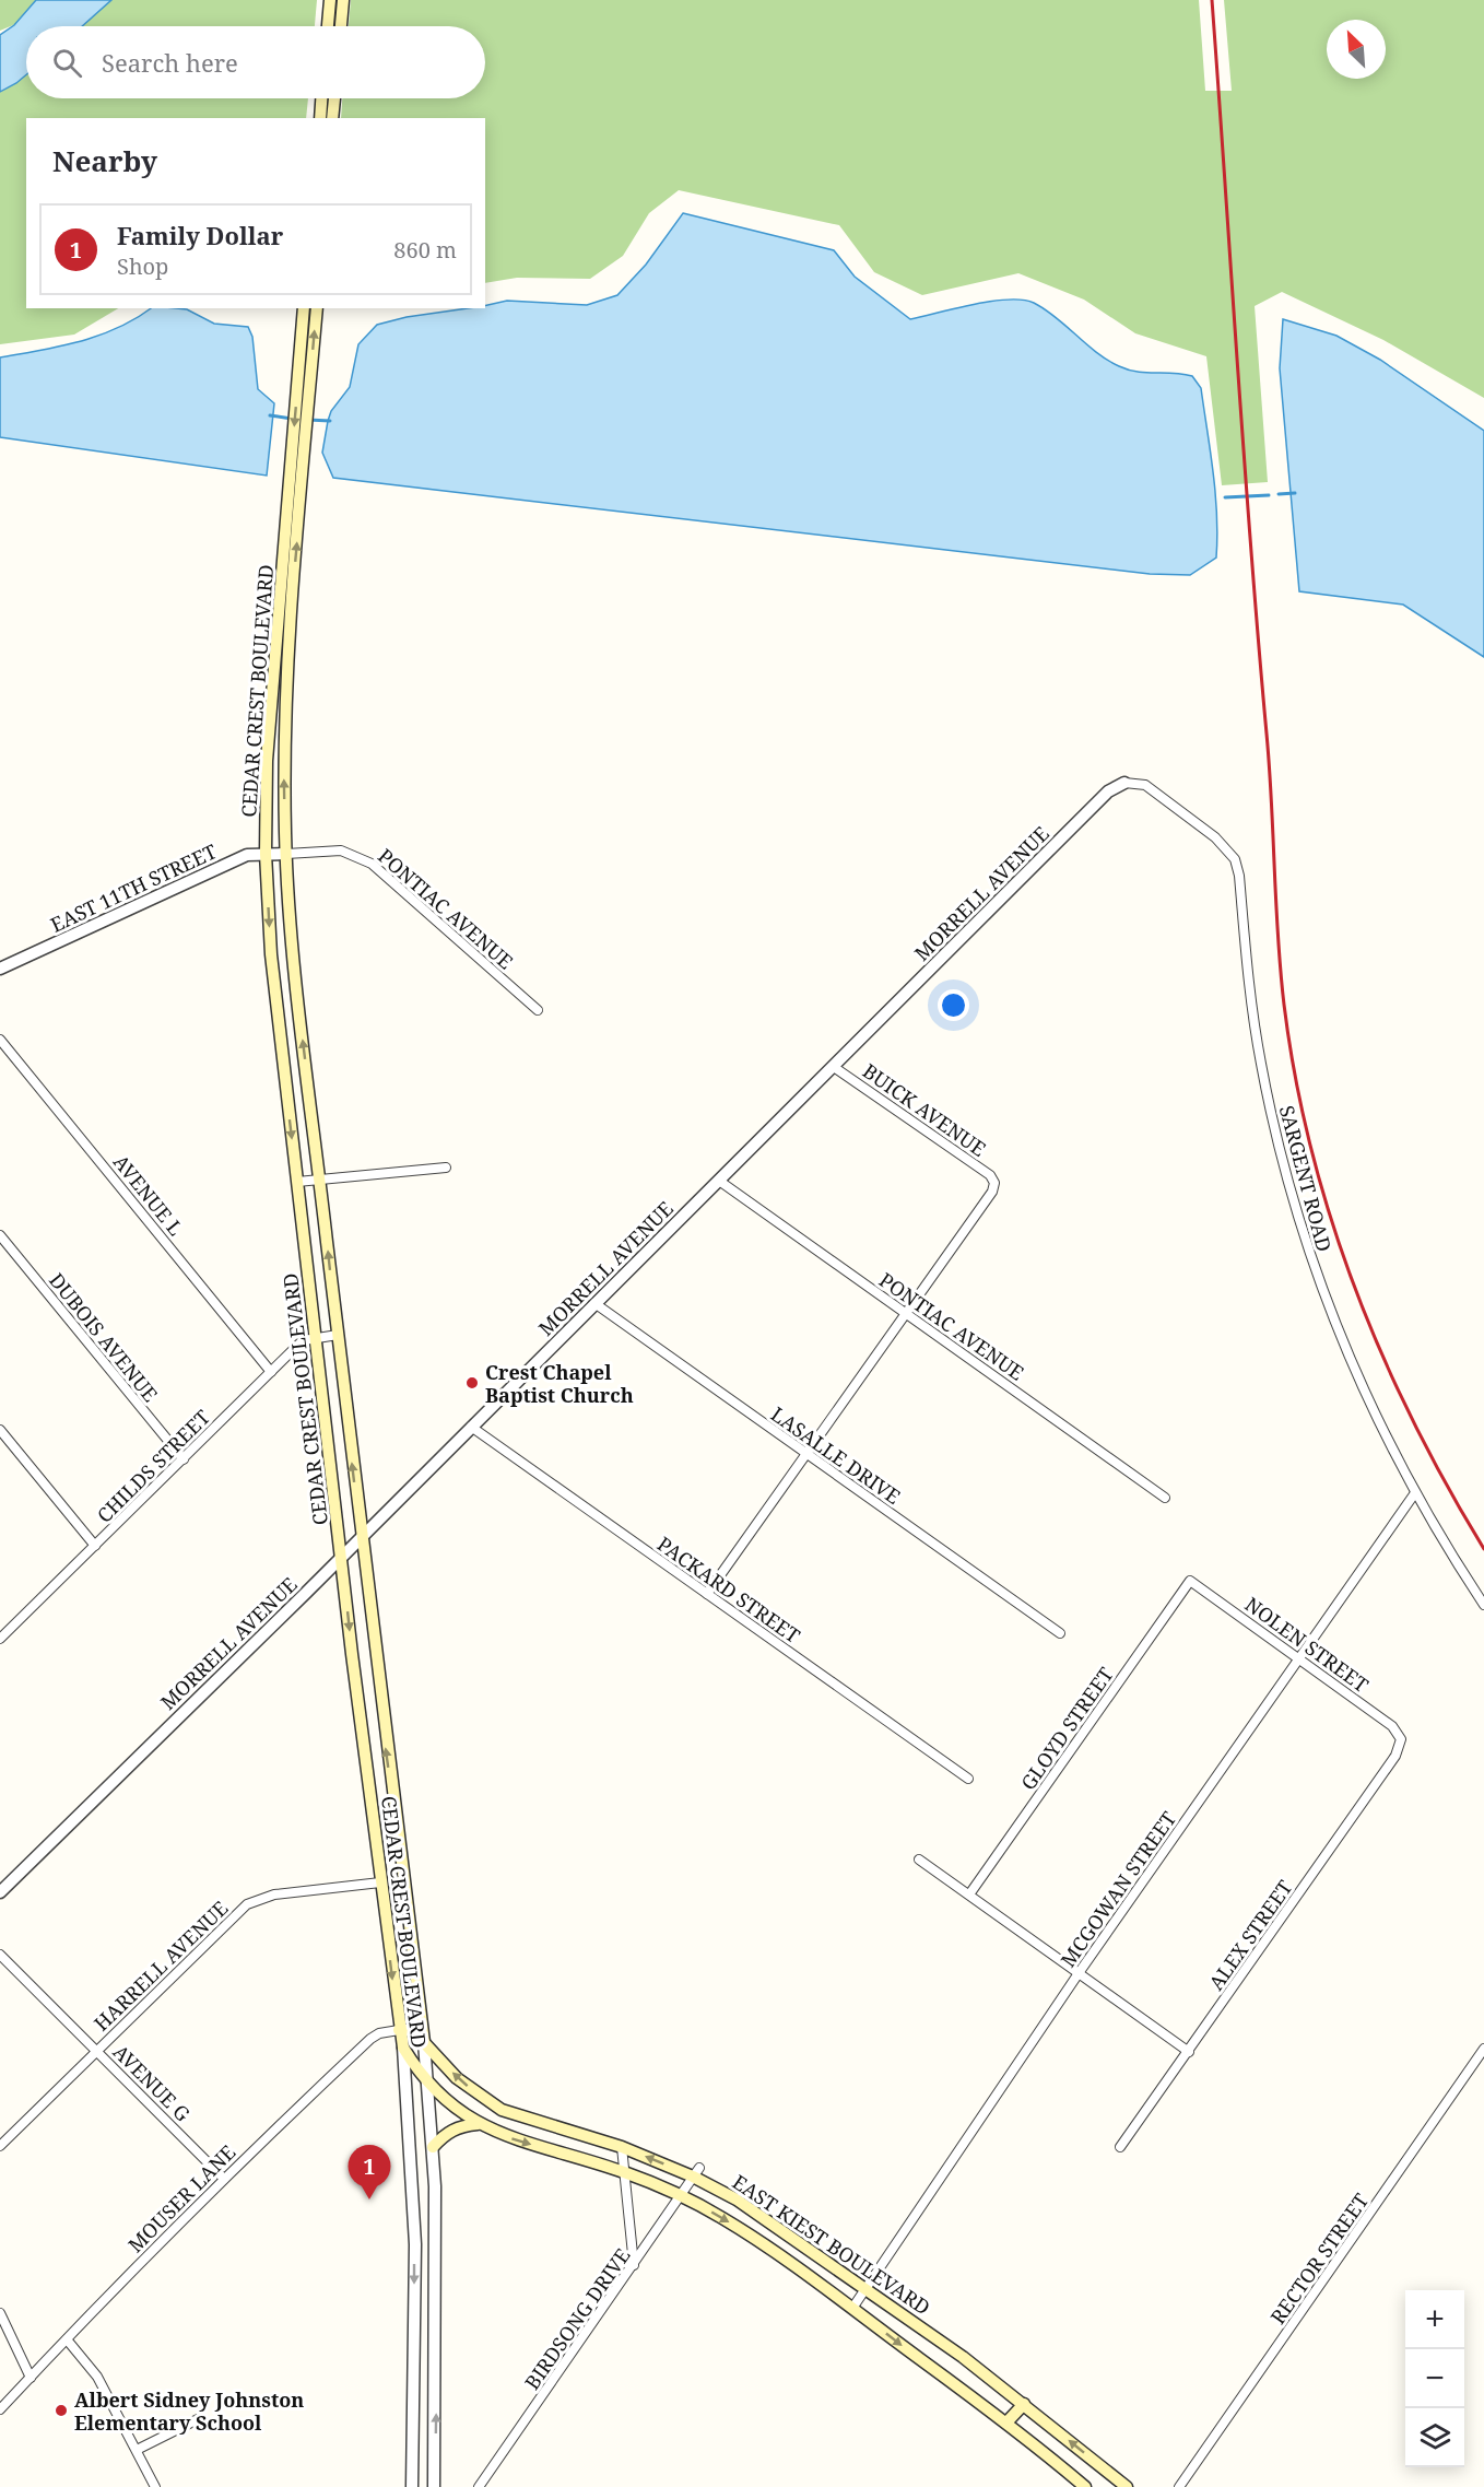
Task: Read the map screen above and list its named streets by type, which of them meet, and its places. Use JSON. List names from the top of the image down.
{
  "streets": {
    "main road": ["CEDAR CREST BOULEVARD", "EAST KIEST BOULEVARD"],
    "street": [
      "EAST 11TH STREET",
      "MORRELL AVENUE",
      "PONTIAC AVENUE",
      "BUICK AVENUE",
      "SARGENT ROAD",
      "AVENUE L",
      "DUBOIS AVENUE",
      "LASALLE DRIVE",
      "CHILDS STREET",
      "PACKARD STREET",
      "NOLEN STREET",
      "GLOYD STREET",
      "MCGOWAN STREET",
      "ALEX STREET",
      "HARRELL AVENUE",
      "AVENUE G",
      "MOUSER LANE",
      "RECTOR STREET",
      "BIRDSONG DRIVE"
    ]
  },
  "crossings": [
    ["CEDAR CREST BOULEVARD", "EAST 11TH STREET"],
    ["CEDAR CREST BOULEVARD", "MORRELL AVENUE"],
    ["CEDAR CREST BOULEVARD", "PONTIAC AVENUE"],
    ["CEDAR CREST BOULEVARD", "CHILDS STREET"],
    ["CEDAR CREST BOULEVARD", "HARRELL AVENUE"],
    ["CEDAR CREST BOULEVARD", "MOUSER LANE"],
    ["CEDAR CREST BOULEVARD", "EAST KIEST BOULEVARD"],
    ["EAST 11TH STREET", "PONTIAC AVENUE"],
    ["MORRELL AVENUE", "PONTIAC AVENUE"],
    ["MORRELL AVENUE", "BUICK AVENUE"],
    ["MORRELL AVENUE", "SARGENT ROAD"],
    ["MORRELL AVENUE", "LASALLE DRIVE"],
    ["MORRELL AVENUE", "PACKARD STREET"],
    ["PONTIAC AVENUE", "BUICK AVENUE"],
    ["SARGENT ROAD", "MCGOWAN STREET"],
    ["AVENUE L", "CHILDS STREET"],
    ["DUBOIS AVENUE", "CHILDS STREET"],
    ["NOLEN STREET", "GLOYD STREET"],
    ["NOLEN STREET", "MCGOWAN STREET"],
    ["NOLEN STREET", "ALEX STREET"],
    ["MCGOWAN STREET", "EAST KIEST BOULEVARD"],
    ["HARRELL AVENUE", "AVENUE G"],
    ["AVENUE G", "MOUSER LANE"],
    ["EAST KIEST BOULEVARD", "BIRDSONG DRIVE"]
  ],
  "places": ["Crest Chapel Baptist Church", "Albert Sidney Johnston Elementary School"],
  "north": "top left",
  "page": {
    "search": "Search here",
    "heading": "Nearby",
    "list": [
      {
        "mark": "1",
        "name": "Family Dollar",
        "note": "Shop",
        "value": "860 m"
      }
    ],
    "pins": "1",
    "map_buttons": ["+", "−"]
  }
}
